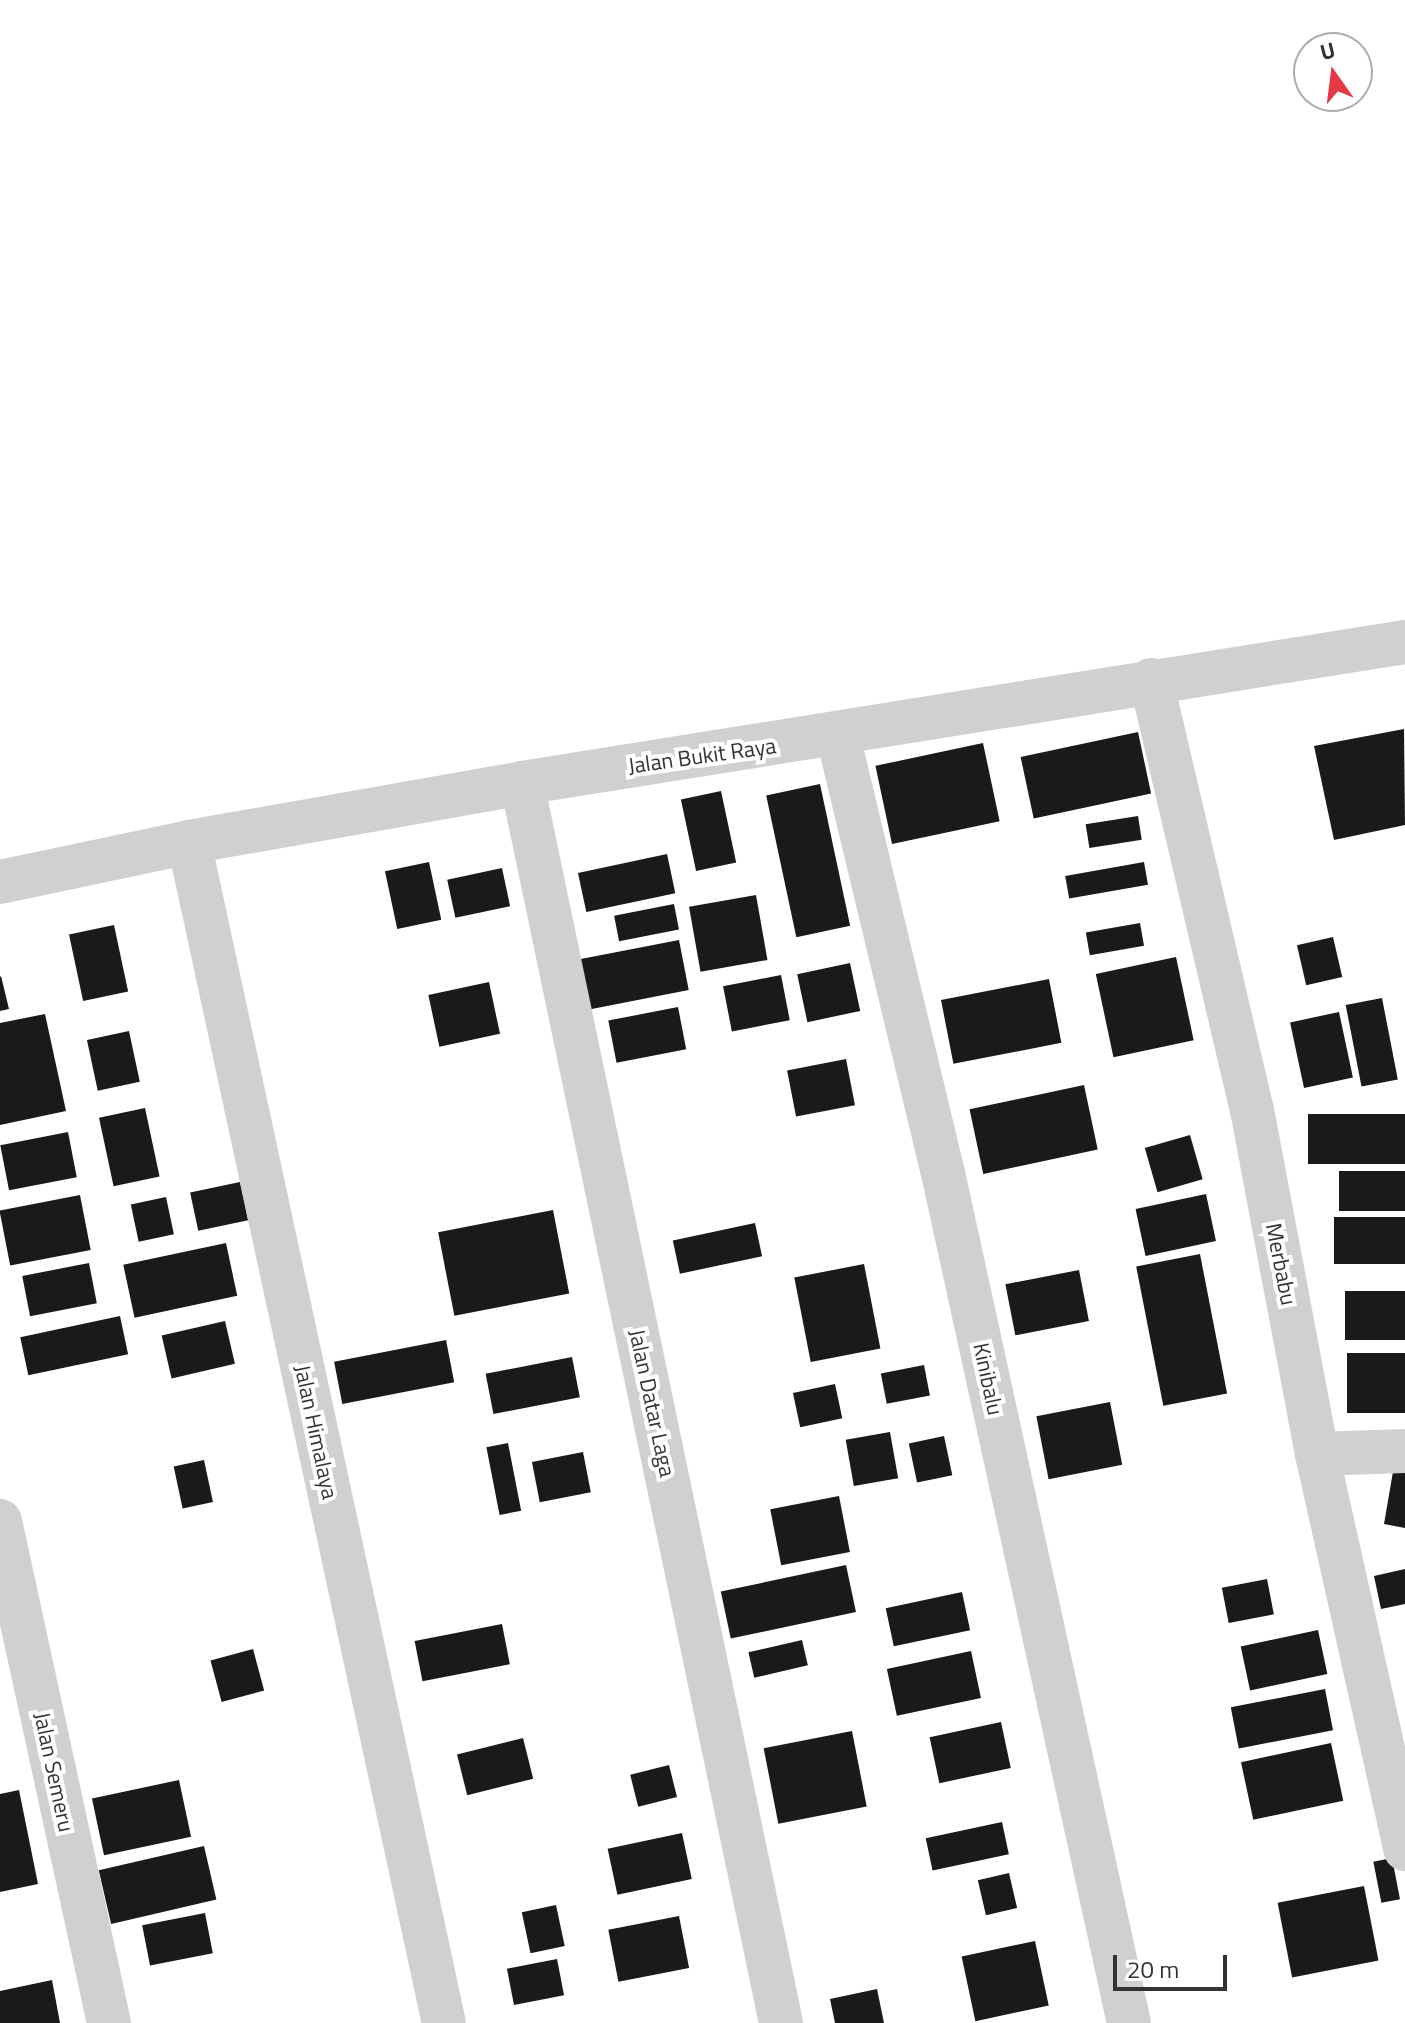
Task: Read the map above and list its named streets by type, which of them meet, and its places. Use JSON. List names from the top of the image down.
{
  "streets": {
    "street": [
      "Jalan Bukit Raya",
      "Merbabu",
      "Kinibalu",
      "Jalan Datar Laga",
      "Jalan Himalaya",
      "Jalan Semeru"
    ]
  },
  "crossings": [
    ["Jalan Bukit Raya", "Merbabu"],
    ["Jalan Bukit Raya", "Kinibalu"],
    ["Jalan Bukit Raya", "Jalan Datar Laga"],
    ["Jalan Bukit Raya", "Jalan Himalaya"]
  ],
  "scale_bar": "20 m",
  "north": "top"
}
